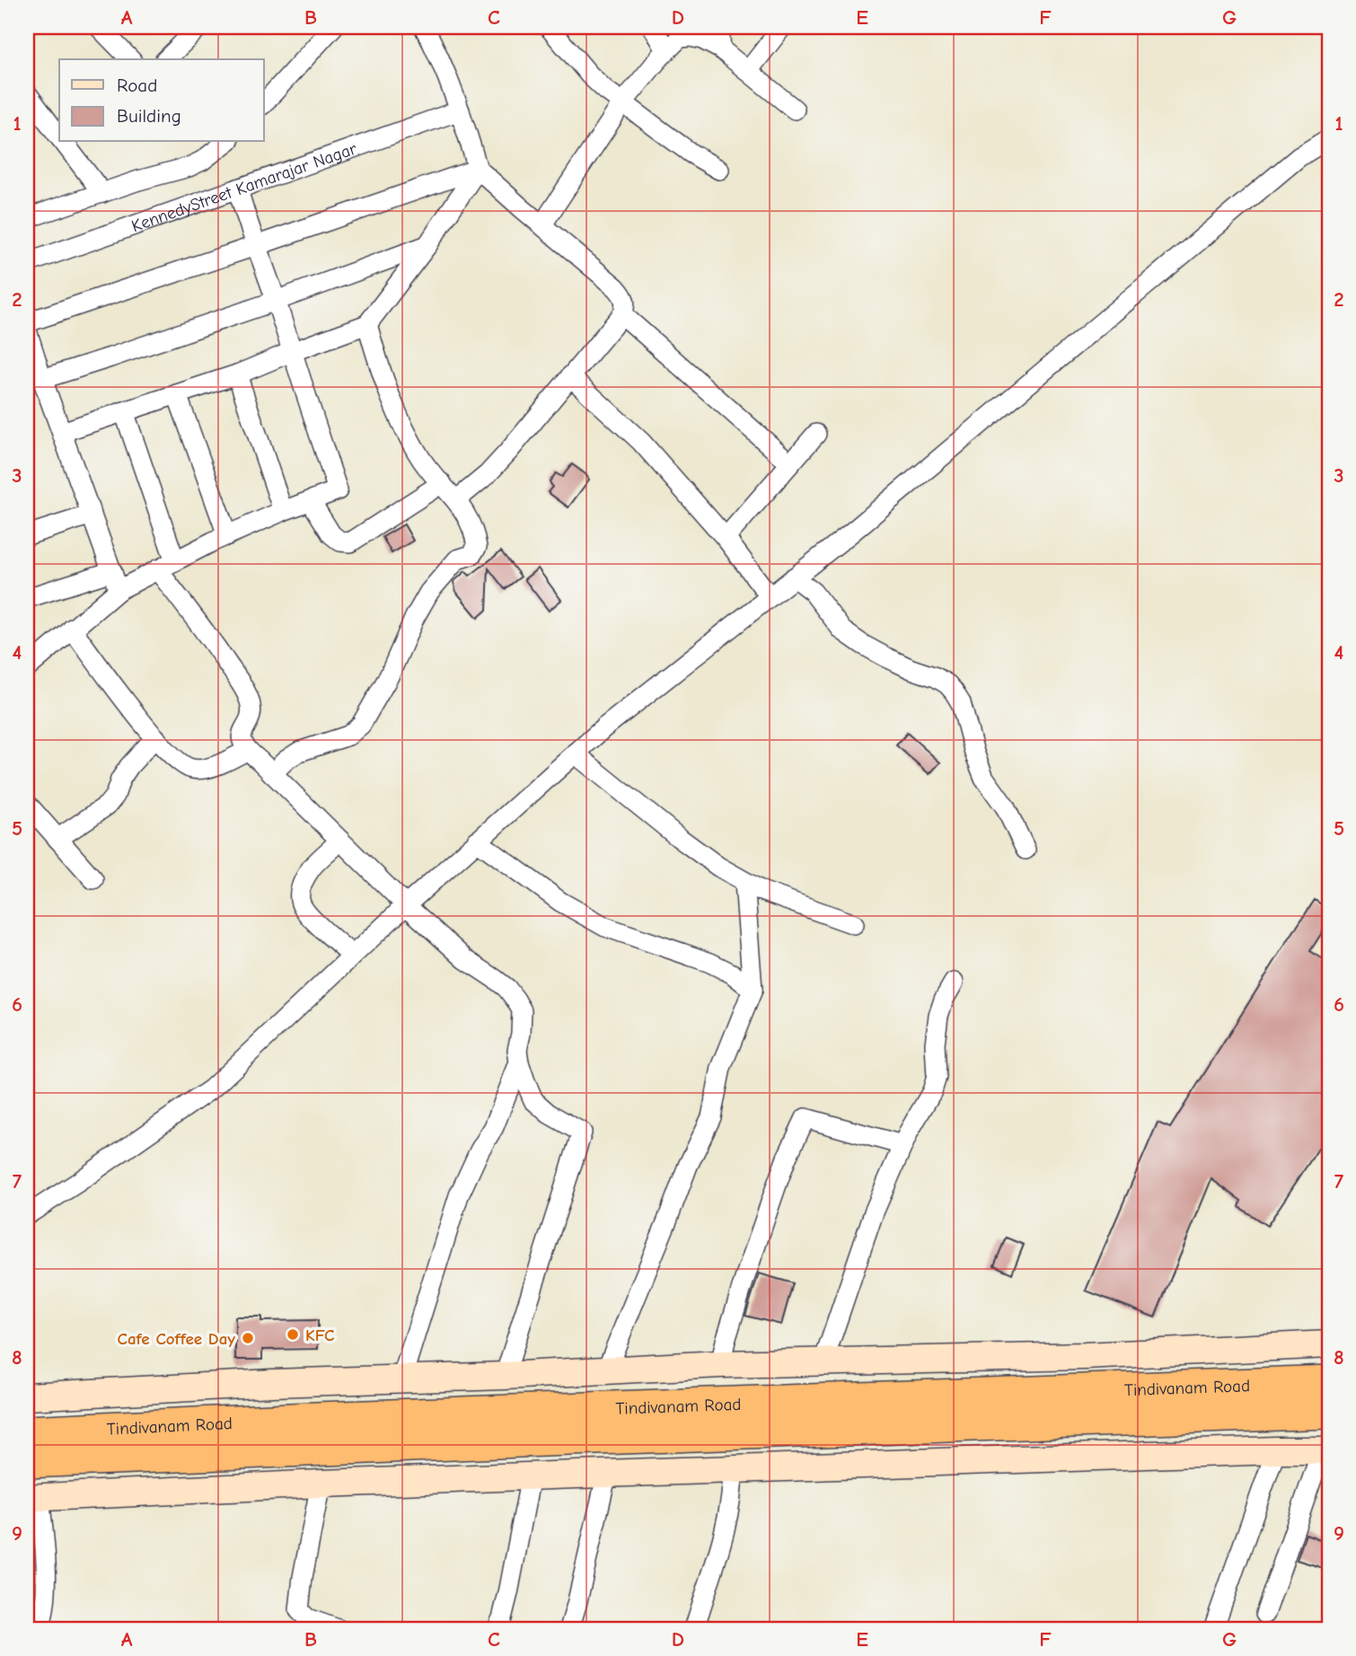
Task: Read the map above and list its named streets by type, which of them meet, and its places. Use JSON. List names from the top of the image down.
{
  "streets": {
    "highway": ["Tindivanam Road"],
    "street": ["KennedyStreet Kamarajar Nagar"]
  },
  "places": ["KFC", "Cafe Coffee Day"],
  "legend": ["Road", "Building"],
  "grid": {
    "columns": [
      "A",
      "B",
      "C",
      "D",
      "E",
      "F",
      "G"
    ],
    "rows": [
      "1",
      "2",
      "3",
      "4",
      "5",
      "6",
      "7",
      "8",
      "9"
    ]
  }
}
